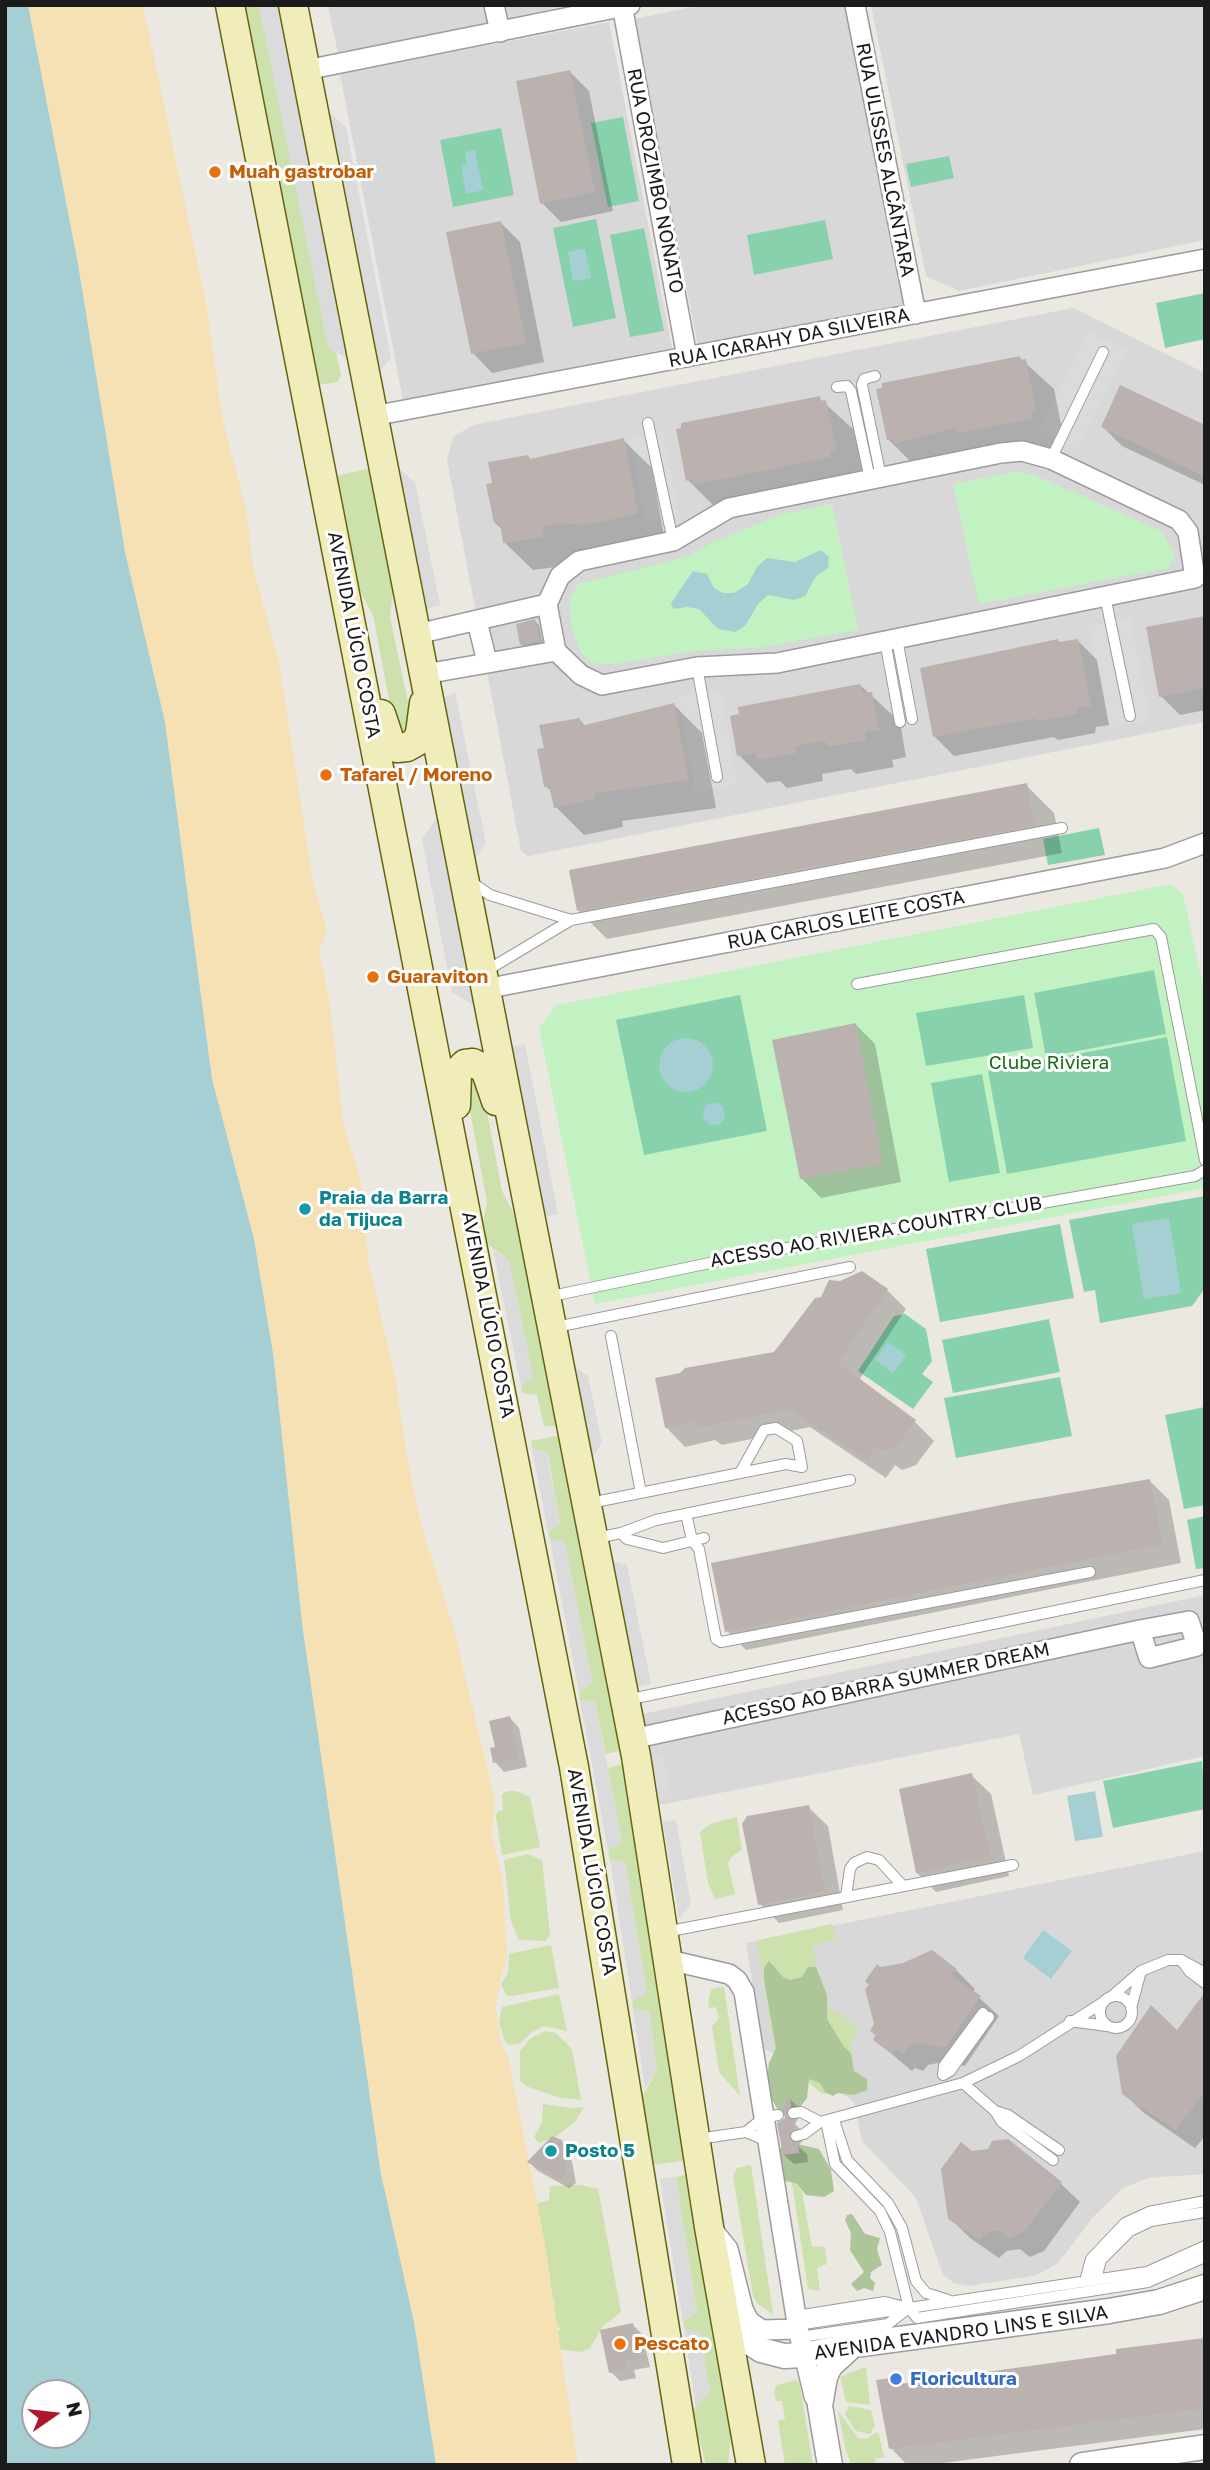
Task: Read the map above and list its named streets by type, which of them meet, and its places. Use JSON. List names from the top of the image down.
{
  "streets": {
    "main road": ["AVENIDA LÚCIO COSTA"],
    "street": [
      "RUA ULISSES ALCÂNTARA",
      "RUA OROZIMBO NONATO",
      "RUA ICARAHY DA SILVEIRA",
      "RUA CARLOS LEITE COSTA",
      "ACESSO AO BARRA SUMMER DREAM",
      "AVENIDA EVANDRO LINS E SILVA"
    ],
    "lane": ["ACESSO AO RIVIERA COUNTRY CLUB"]
  },
  "crossings": [
    ["RUA ULISSES ALCÂNTARA", "RUA ICARAHY DA SILVEIRA"],
    ["RUA OROZIMBO NONATO", "RUA ICARAHY DA SILVEIRA"]
  ],
  "parks": ["Clube Riviera"],
  "places": [
    "Muah gastrobar",
    "Tafarel / Moreno",
    "Guaraviton",
    "Praia da Barra da Tijuca",
    "Posto 5",
    "Pescato",
    "Floricultura"
  ],
  "north": "right"
}
